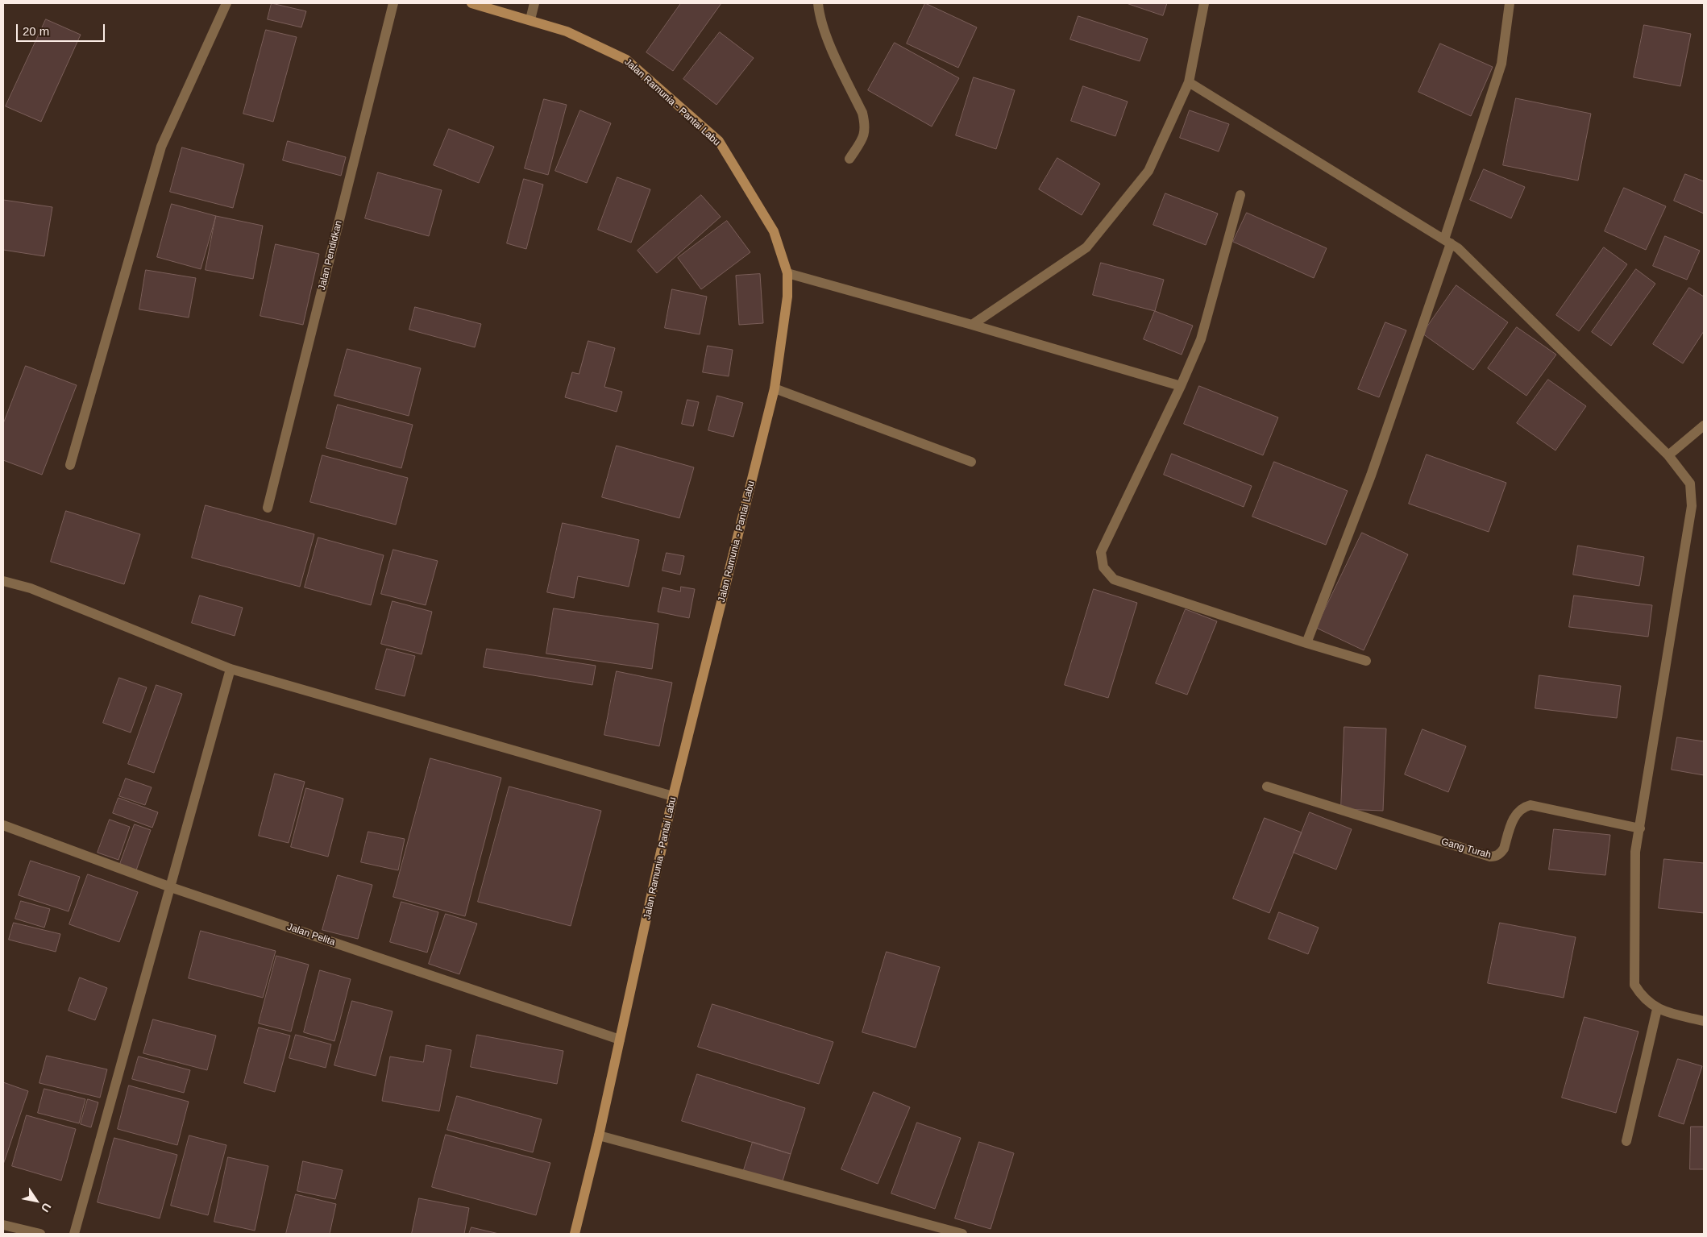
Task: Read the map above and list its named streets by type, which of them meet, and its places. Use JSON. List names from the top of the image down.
{
  "streets": {
    "main road": ["Jalan Ramunia - Pantai Labu"],
    "street": ["Jalan Pendidkan", "Gang Turah", "Jalan Pelita"]
  },
  "crossings": [
    ["Jalan Ramunia - Pantai Labu", "Jalan Pelita"]
  ],
  "scale_bar": "20 m",
  "north": "bottom right"
}
